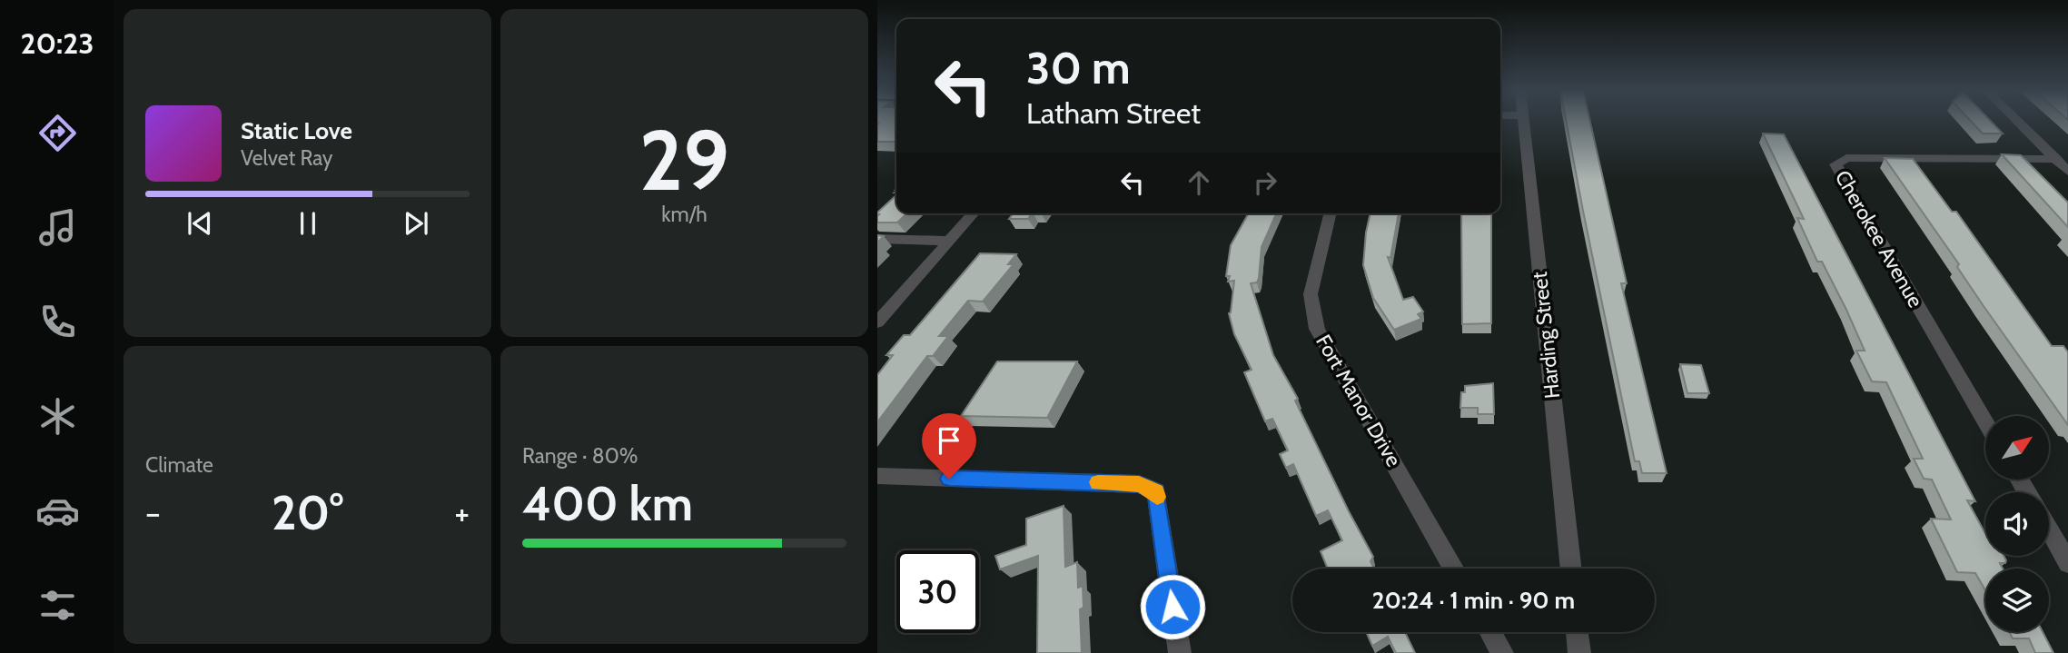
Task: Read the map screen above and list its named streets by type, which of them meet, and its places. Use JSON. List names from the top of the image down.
{
  "streets": {
    "street": ["Cherokee Avenue", "Harding Street", "Fort Manor Drive"]
  },
  "north": "top right",
  "page": {
    "tabs": "20:23",
    "tile": [
      ["29", "km/h"],
      "Climate",
      ["Range · 80%", "400 km"]
    ],
    "turn": ["30 m", "Latham Street"],
    "song": ["Static Love", "Velvet Ray"],
    "heat": ["−", "20°", "+"],
    "limit": "30",
    "trip": "20:24 · 1 min · 90 m"
  }
}
